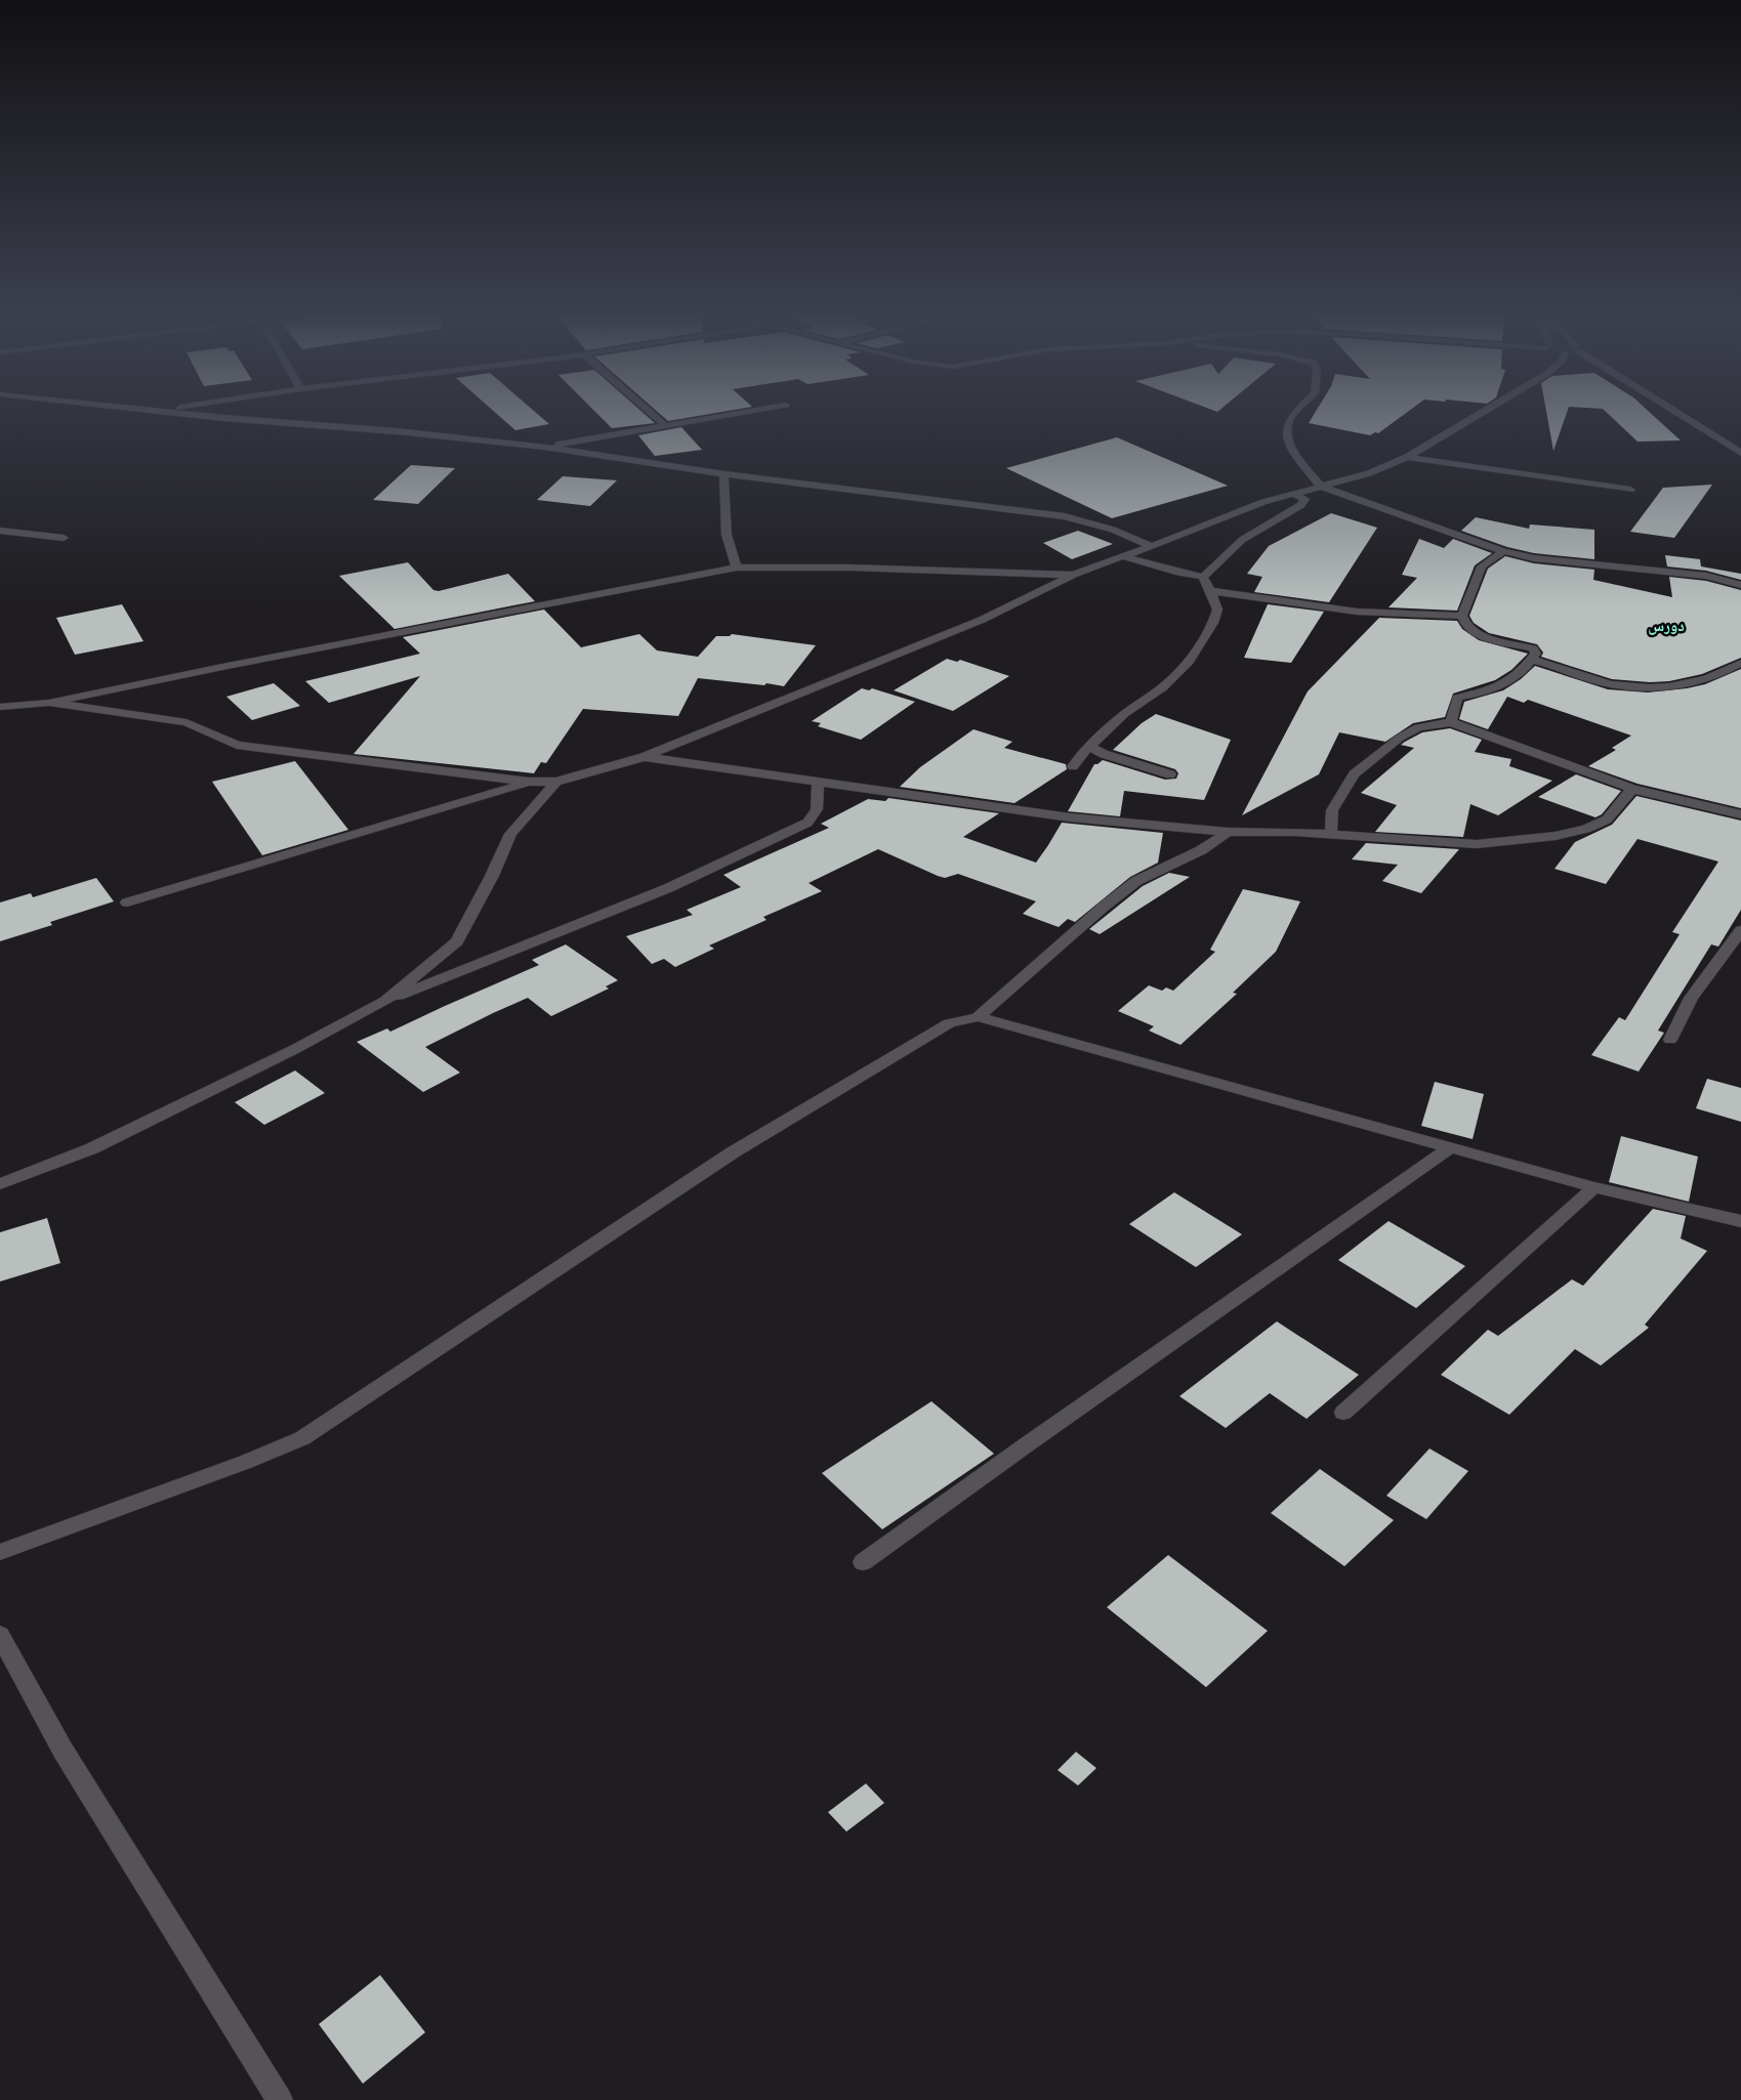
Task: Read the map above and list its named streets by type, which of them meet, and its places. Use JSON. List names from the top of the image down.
{
  "districts": ["دورس"]
}
